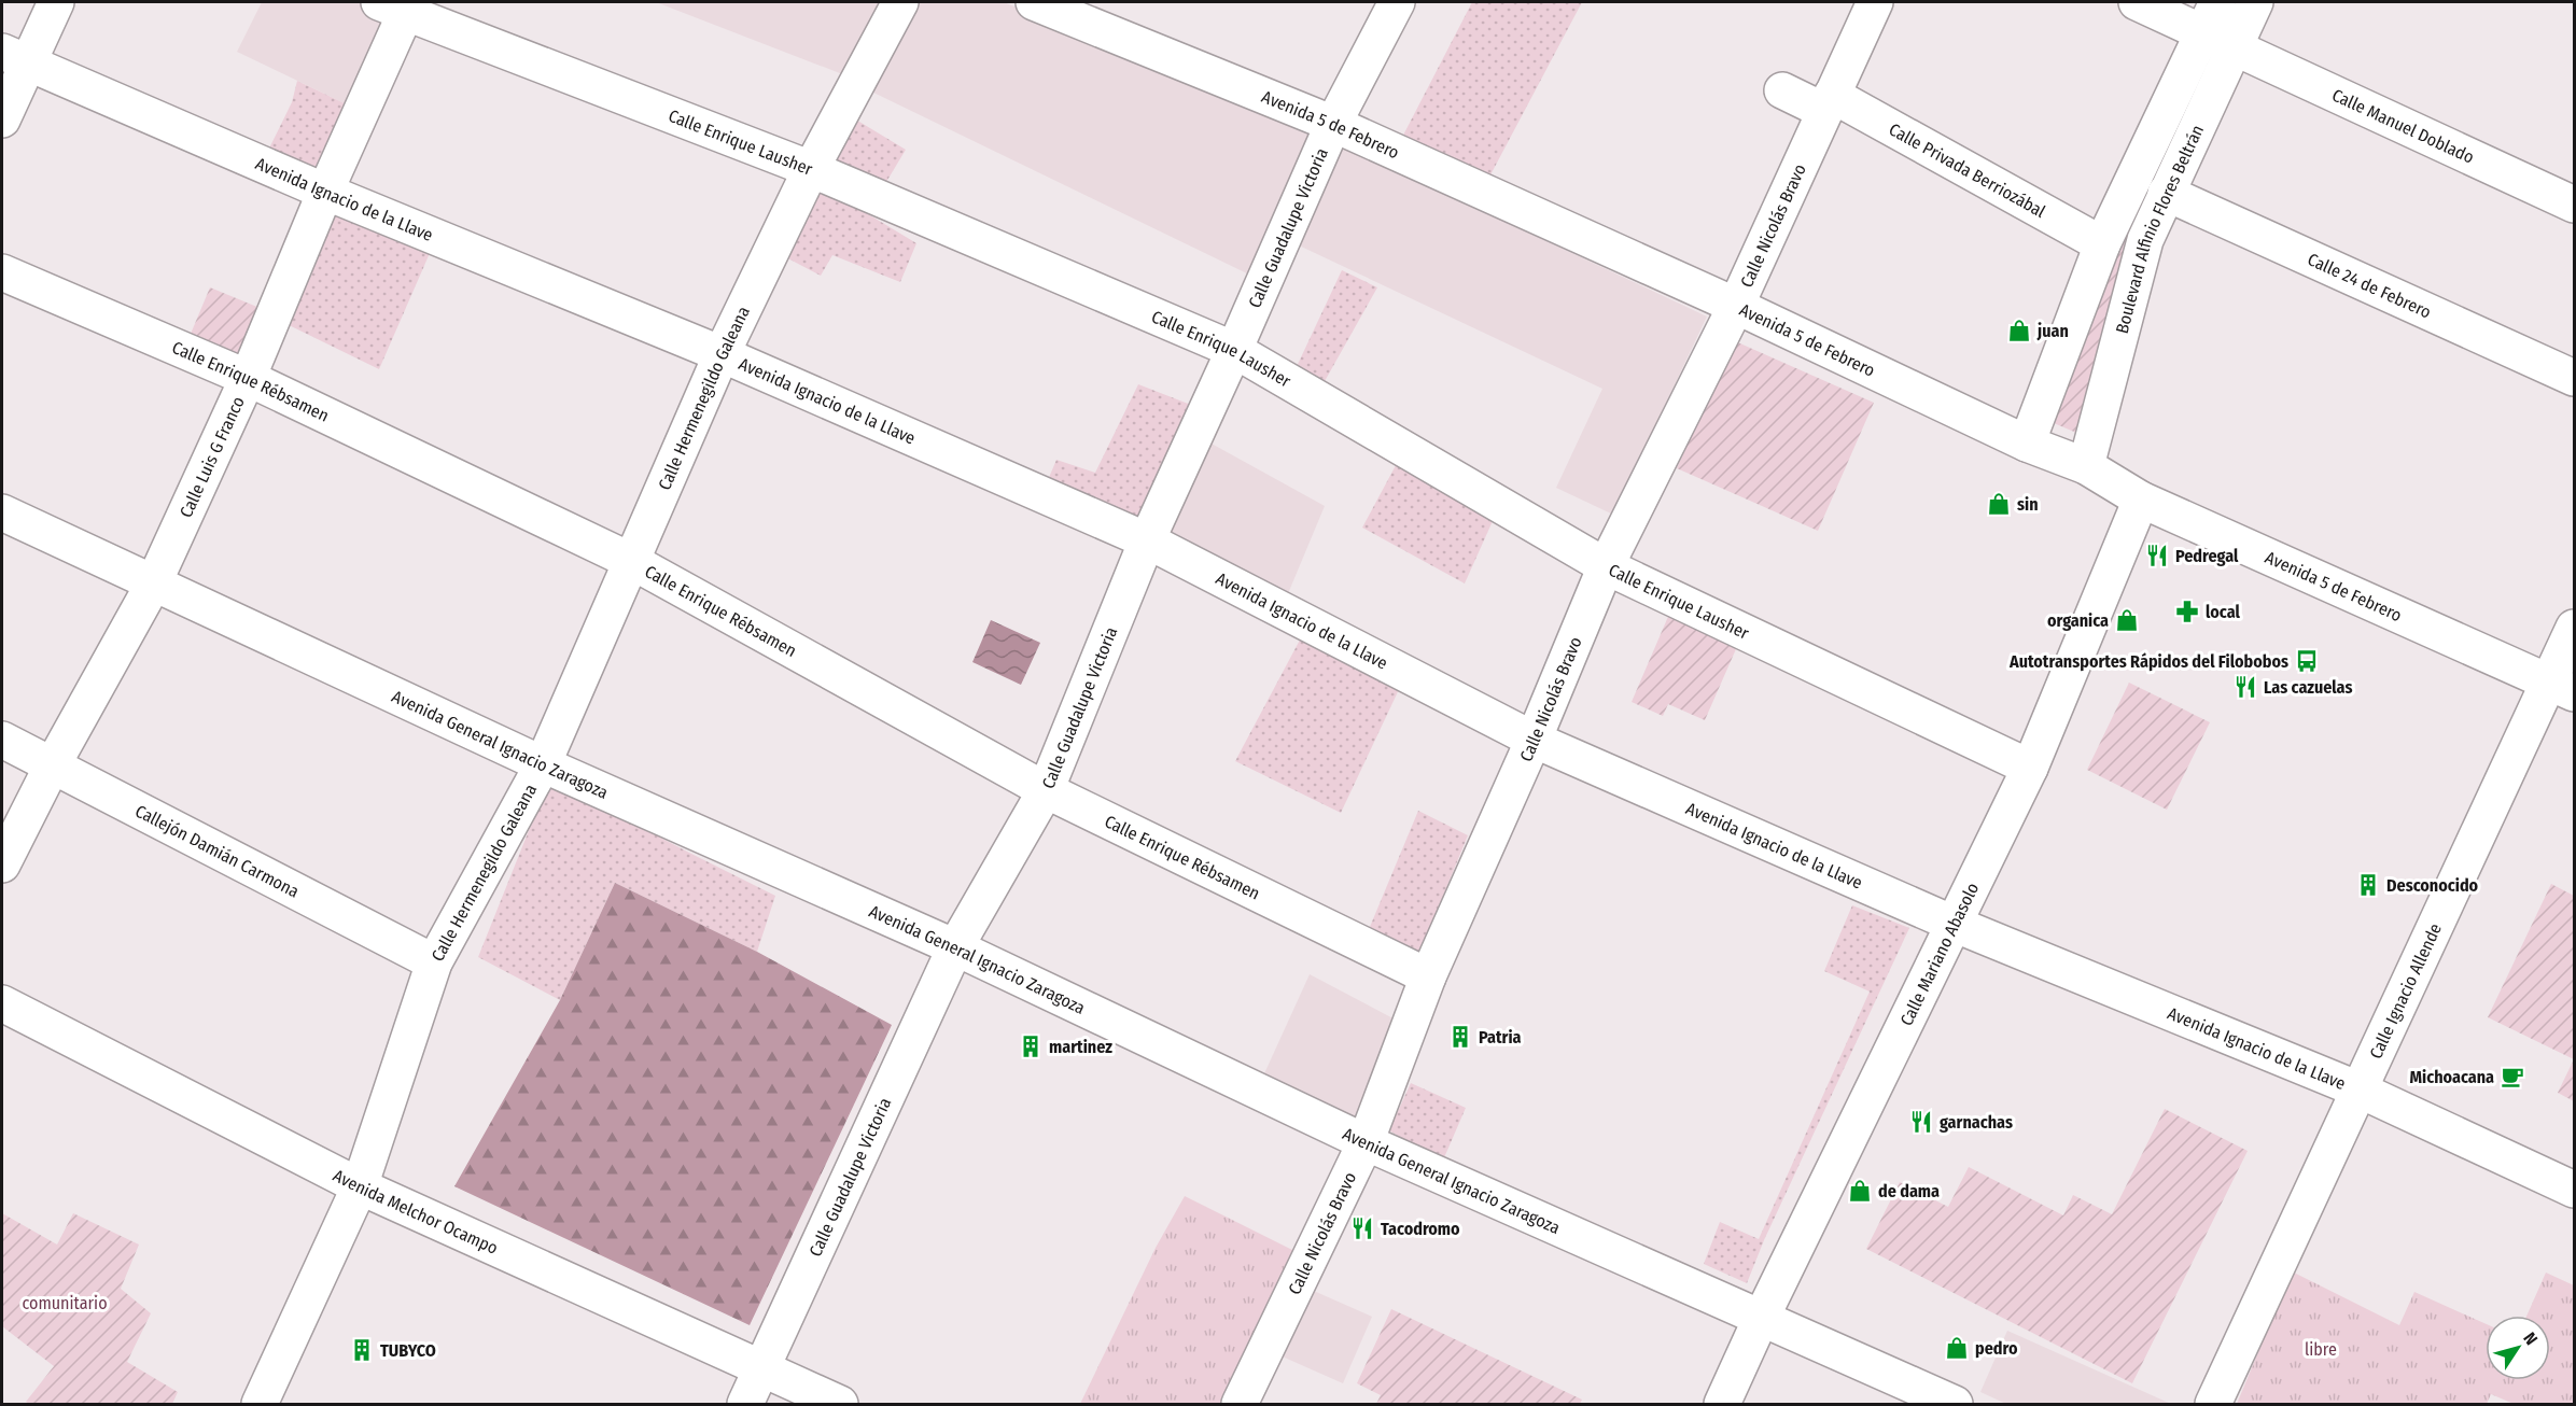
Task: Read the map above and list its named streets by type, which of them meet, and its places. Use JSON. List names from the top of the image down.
{
  "streets": {
    "street": [
      "Avenida 5 de Febrero",
      "Calle Manuel Doblado",
      "Calle Enrique Lausher",
      "Calle Privada Berriozábal",
      "Avenida Ignacio de la Llave",
      "Calle Nicolás Bravo",
      "Calle Guadalupe Victoria",
      "Boulevard Alfinio Flores Beltrán",
      "Calle 24 de Febrero",
      "Calle Enrique Rébsamen",
      "Calle Hermenegildo Galeana",
      "Calle Luis G Franco",
      "Avenida General Ignacio Zaragoza",
      "Callejón Damián Carmona",
      "Calle Mariano Abasolo",
      "Calle Ignacio Allende",
      "Avenida Melchor Ocampo"
    ]
  },
  "crossings": [
    ["Avenida 5 de Febrero", "Calle Nicolás Bravo"],
    ["Avenida 5 de Febrero", "Calle Guadalupe Victoria"],
    ["Avenida 5 de Febrero", "Boulevard Alfinio Flores Beltrán"],
    ["Avenida 5 de Febrero", "Calle Mariano Abasolo"],
    ["Avenida 5 de Febrero", "Calle Ignacio Allende"],
    ["Calle Manuel Doblado", "Boulevard Alfinio Flores Beltrán"],
    ["Calle Enrique Lausher", "Calle Nicolás Bravo"],
    ["Calle Enrique Lausher", "Calle Guadalupe Victoria"],
    ["Calle Enrique Lausher", "Calle Hermenegildo Galeana"],
    ["Calle Enrique Lausher", "Calle Luis G Franco"],
    ["Calle Enrique Lausher", "Calle Mariano Abasolo"],
    ["Calle Privada Berriozábal", "Calle Nicolás Bravo"],
    ["Calle Privada Berriozábal", "Boulevard Alfinio Flores Beltrán"],
    ["Avenida Ignacio de la Llave", "Calle Nicolás Bravo"],
    ["Avenida Ignacio de la Llave", "Calle Guadalupe Victoria"],
    ["Avenida Ignacio de la Llave", "Calle Hermenegildo Galeana"],
    ["Avenida Ignacio de la Llave", "Calle Luis G Franco"],
    ["Avenida Ignacio de la Llave", "Calle Mariano Abasolo"],
    ["Avenida Ignacio de la Llave", "Calle Ignacio Allende"],
    ["Calle Nicolás Bravo", "Calle Enrique Rébsamen"],
    ["Calle Nicolás Bravo", "Avenida General Ignacio Zaragoza"],
    ["Calle Guadalupe Victoria", "Calle Enrique Rébsamen"],
    ["Calle Guadalupe Victoria", "Avenida General Ignacio Zaragoza"],
    ["Calle Guadalupe Victoria", "Avenida Melchor Ocampo"],
    ["Boulevard Alfinio Flores Beltrán", "Calle 24 de Febrero"],
    ["Calle Enrique Rébsamen", "Calle Hermenegildo Galeana"],
    ["Calle Enrique Rébsamen", "Calle Luis G Franco"],
    ["Calle Hermenegildo Galeana", "Avenida General Ignacio Zaragoza"],
    ["Calle Hermenegildo Galeana", "Callejón Damián Carmona"],
    ["Calle Hermenegildo Galeana", "Avenida Melchor Ocampo"],
    ["Calle Luis G Franco", "Avenida General Ignacio Zaragoza"],
    ["Calle Luis G Franco", "Callejón Damián Carmona"],
    ["Avenida General Ignacio Zaragoza", "Calle Mariano Abasolo"]
  ],
  "parks": ["comunitario", "libre"],
  "places": {
    "shop": [
      "juan",
      "sin",
      "organica",
      "de dama",
      "pedro"
    ],
    "restaurant": [
      "Pedregal",
      "Las cazuelas",
      "garnachas",
      "Tacodromo"
    ],
    "pharmacy": ["local"],
    "bus stop": ["Autotransportes Rápidos del Filobobos"],
    "building": [
      "Desconocido",
      "Patria",
      "martinez",
      "TUBYCO"
    ],
    "cafe": ["Michoacana"]
  },
  "north": "top right"
}
